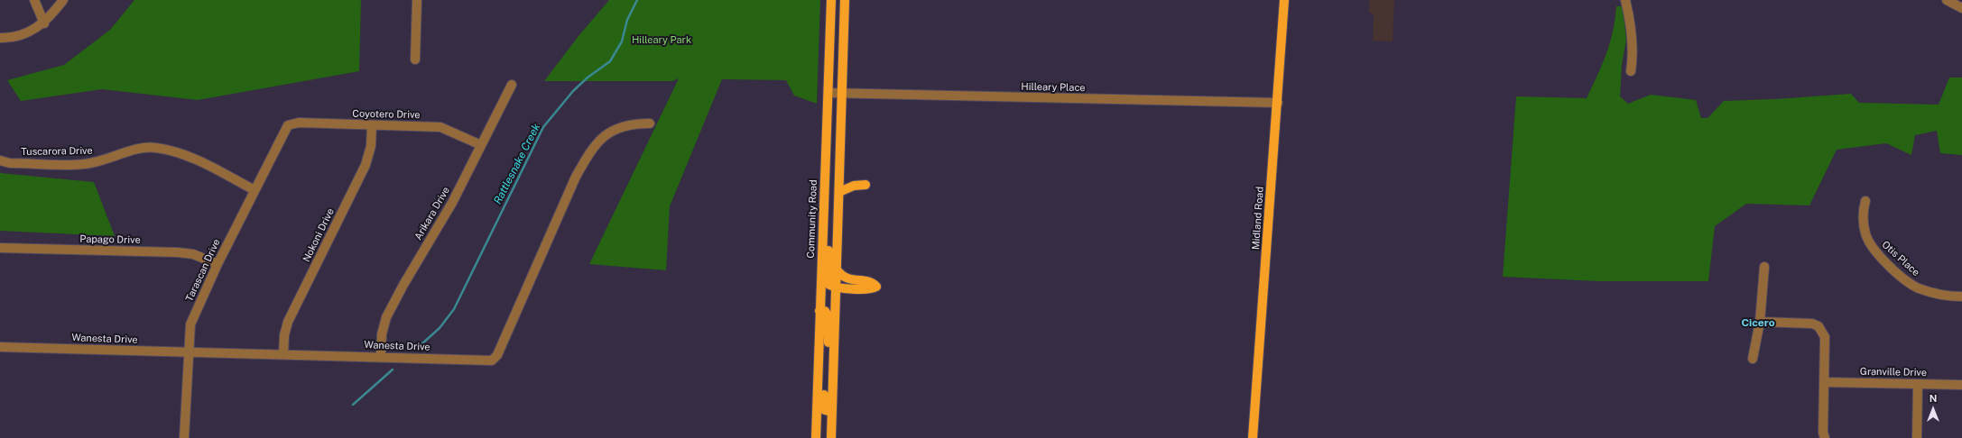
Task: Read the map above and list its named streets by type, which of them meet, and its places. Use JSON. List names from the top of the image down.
{
  "streets": {
    "main road": ["Midland Road", "Community Road"],
    "street": [
      "Hilleary Place",
      "Coyotero Drive",
      "Tuscarora Drive",
      "Arikara Drive",
      "Nokoni Drive",
      "Papago Drive",
      "Otis Place",
      "Tarascan Drive",
      "Wanesta Drive",
      "Granville Drive"
    ]
  },
  "crossings": [
    ["Hilleary Place", "Midland Road"],
    ["Hilleary Place", "Community Road"],
    ["Coyotero Drive", "Arikara Drive"],
    ["Coyotero Drive", "Nokoni Drive"],
    ["Coyotero Drive", "Tarascan Drive"],
    ["Tuscarora Drive", "Tarascan Drive"],
    ["Arikara Drive", "Wanesta Drive"],
    ["Nokoni Drive", "Wanesta Drive"],
    ["Papago Drive", "Tarascan Drive"],
    ["Tarascan Drive", "Wanesta Drive"]
  ],
  "districts": ["Cicero"],
  "water": ["Rattlesnake Creek"],
  "parks": ["Hilleary Park"],
  "north": "top"
}
